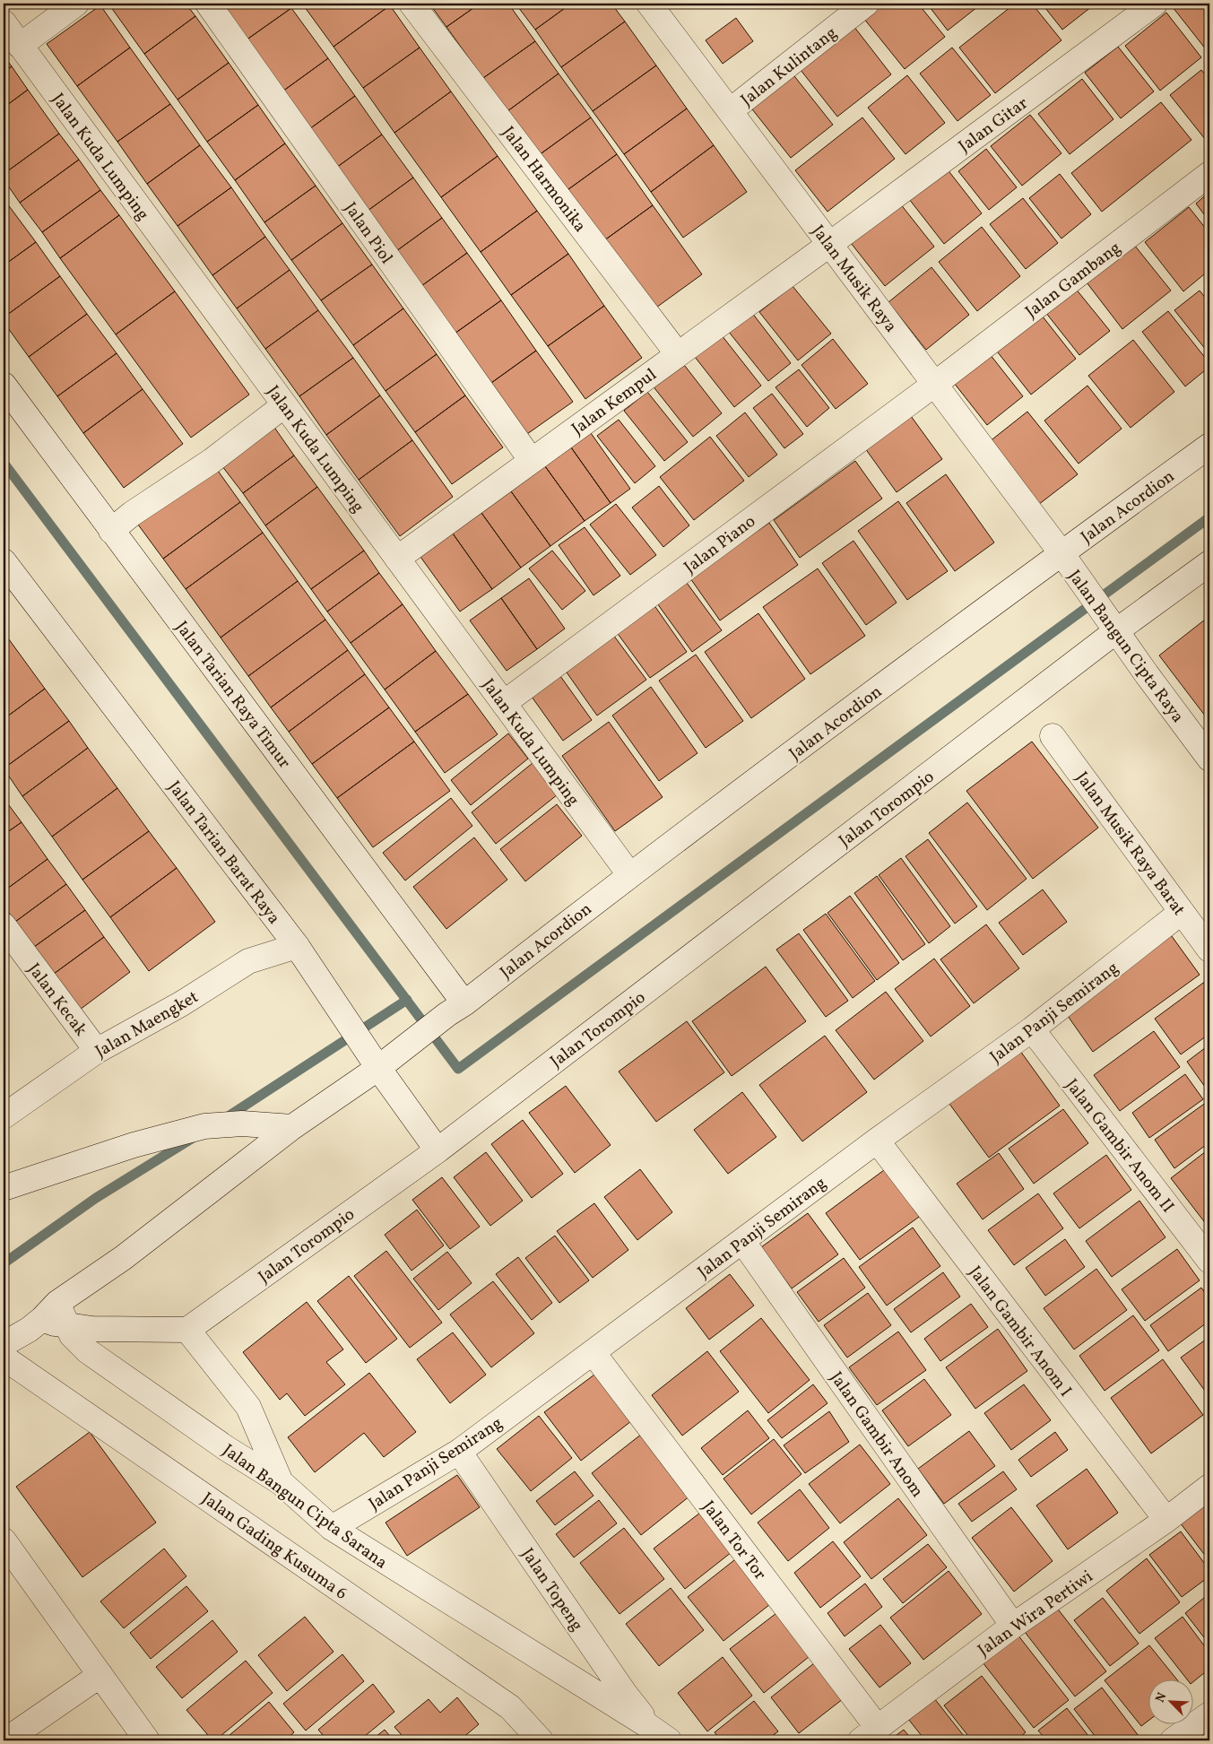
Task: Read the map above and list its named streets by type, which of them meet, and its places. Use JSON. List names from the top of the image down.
{
  "streets": {
    "street": [
      "Jalan Kulintang",
      "Jalan Gitar",
      "Jalan Kuda Lumping",
      "Jalan Harmonika",
      "Jalan Piol",
      "Jalan Musik Raya",
      "Jalan Gambang",
      "Jalan Kempul",
      "Jalan Acordion",
      "Jalan Piano",
      "Jalan Bangun Cipta Raya",
      "Jalan Tarian Raya Timur",
      "Jalan Torompio",
      "Jalan Musik Raya Barat",
      "Jalan Tarian Barat Raya",
      "Jalan Kecak",
      "Jalan Panji Semirang",
      "Jalan Maengket",
      "Jalan Gambir Anom II",
      "Jalan Gambir Anom I",
      "Jalan Gambir Anom",
      "Jalan Bangun Cipta Sarana",
      "Jalan Tor Tor",
      "Jalan Gading Kusuma 6",
      "Jalan Topeng",
      "Jalan Wira Pertiwi"
    ]
  },
  "crossings": [
    ["Jalan Kulintang", "Jalan Musik Raya"],
    ["Jalan Gitar", "Jalan Musik Raya"],
    ["Jalan Gitar", "Jalan Kempul"],
    ["Jalan Kuda Lumping", "Jalan Kempul"],
    ["Jalan Kuda Lumping", "Jalan Acordion"],
    ["Jalan Kuda Lumping", "Jalan Piano"],
    ["Jalan Harmonika", "Jalan Kempul"],
    ["Jalan Piol", "Jalan Kempul"],
    ["Jalan Musik Raya", "Jalan Gambang"],
    ["Jalan Musik Raya", "Jalan Kempul"],
    ["Jalan Musik Raya", "Jalan Acordion"],
    ["Jalan Musik Raya", "Jalan Piano"],
    ["Jalan Musik Raya", "Jalan Bangun Cipta Raya"],
    ["Jalan Gambang", "Jalan Piano"],
    ["Jalan Acordion", "Jalan Bangun Cipta Raya"],
    ["Jalan Acordion", "Jalan Tarian Raya Timur"],
    ["Jalan Bangun Cipta Raya", "Jalan Torompio"],
    ["Jalan Torompio", "Jalan Tarian Barat Raya"],
    ["Jalan Musik Raya Barat", "Jalan Panji Semirang"],
    ["Jalan Tarian Barat Raya", "Jalan Maengket"],
    ["Jalan Kecak", "Jalan Maengket"],
    ["Jalan Panji Semirang", "Jalan Gambir Anom II"],
    ["Jalan Panji Semirang", "Jalan Gambir Anom I"],
    ["Jalan Panji Semirang", "Jalan Gambir Anom"],
    ["Jalan Panji Semirang", "Jalan Bangun Cipta Sarana"],
    ["Jalan Panji Semirang", "Jalan Tor Tor"],
    ["Jalan Panji Semirang", "Jalan Topeng"],
    ["Jalan Gambir Anom I", "Jalan Wira Pertiwi"],
    ["Jalan Gambir Anom", "Jalan Wira Pertiwi"],
    ["Jalan Bangun Cipta Sarana", "Jalan Topeng"],
    ["Jalan Tor Tor", "Jalan Wira Pertiwi"]
  ],
  "north": "top left"
}
